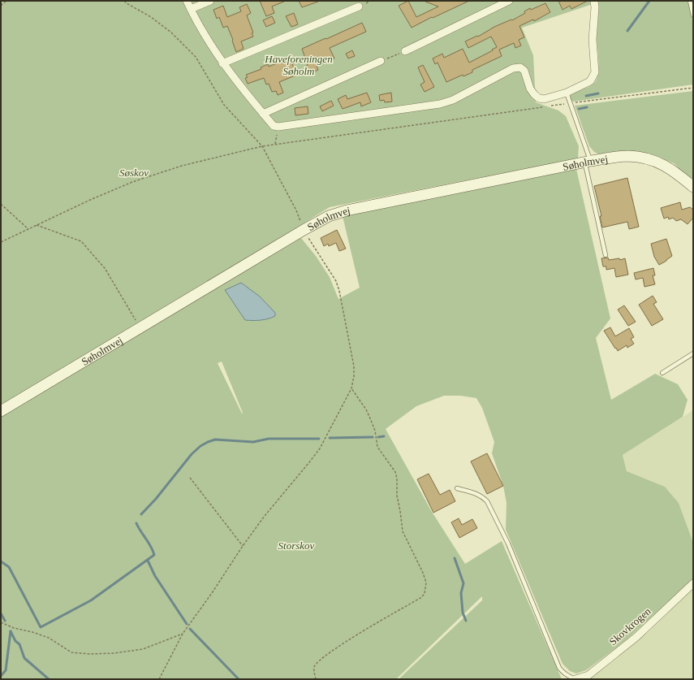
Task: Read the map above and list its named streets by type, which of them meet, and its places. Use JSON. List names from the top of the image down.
{
  "streets": {
    "street": ["Søholmvej", "Skovkrogen"]
  },
  "parks": ["Haveforeningen Søholm", "Søskov", "Storskov"]
}
